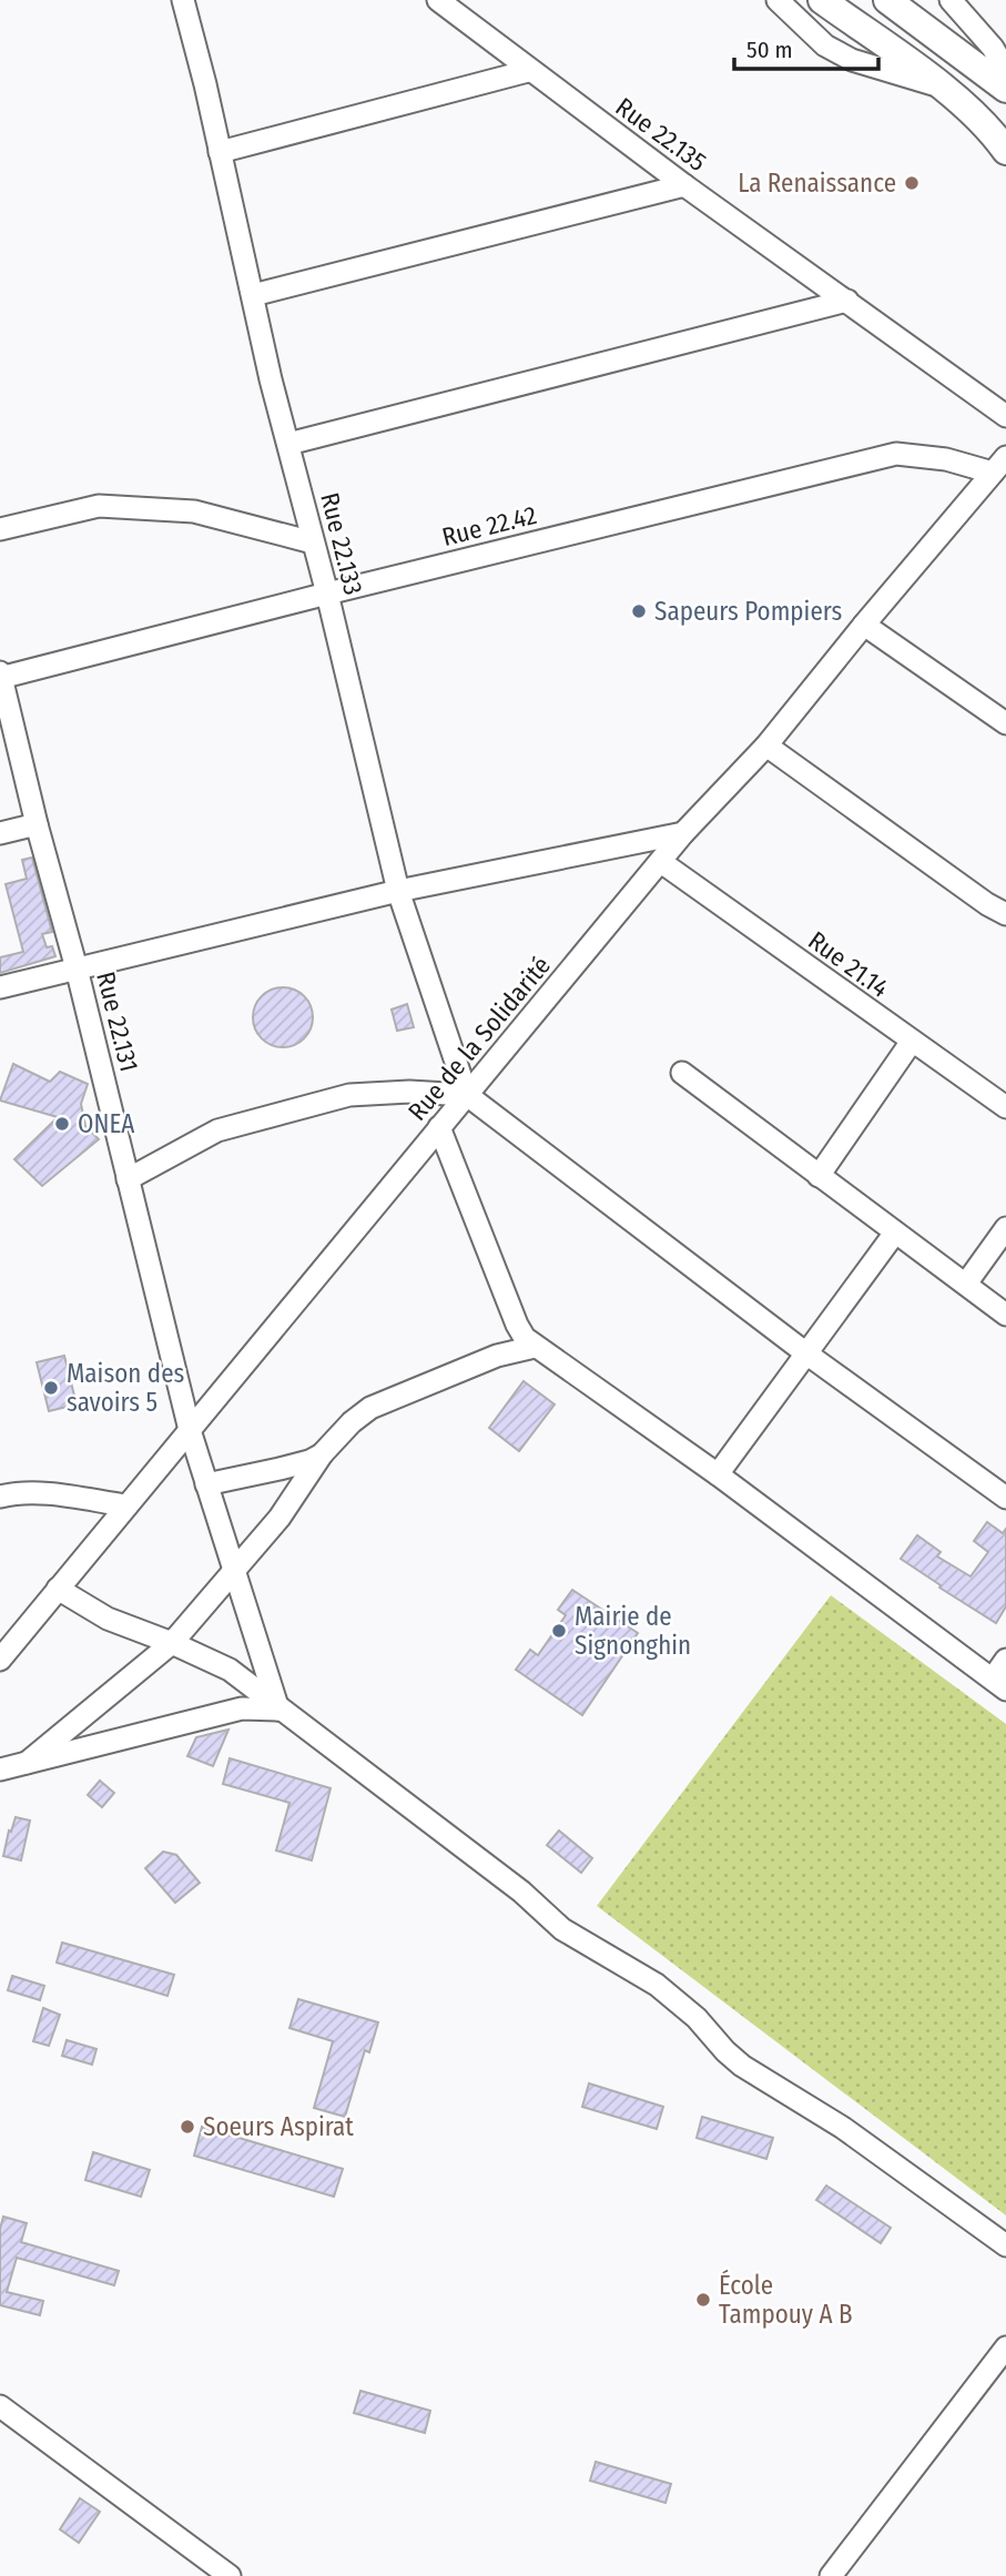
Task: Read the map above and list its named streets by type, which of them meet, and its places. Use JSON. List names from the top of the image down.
{
  "streets": {
    "street": [
      "Rue 22.135",
      "Rue 22.42",
      "Rue 22.133",
      "Rue 21.14",
      "Rue 22.131",
      "Rue de la Solidarité"
    ]
  },
  "crossings": [
    ["Rue 22.42", "Rue 22.133"],
    ["Rue 22.42", "Rue 22.131"],
    ["Rue 22.42", "Rue de la Solidarité"],
    ["Rue 22.133", "Rue de la Solidarité"],
    ["Rue 21.14", "Rue de la Solidarité"],
    ["Rue 22.131", "Rue de la Solidarité"]
  ],
  "places": [
    "La Renaissance",
    "Sapeurs Pompiers",
    "ONEA",
    "Maison des savoirs 5",
    "Mairie de Signonghin",
    "Soeurs Aspirat",
    "École Tampouy A B"
  ],
  "scale_bar": "50 m"
}
